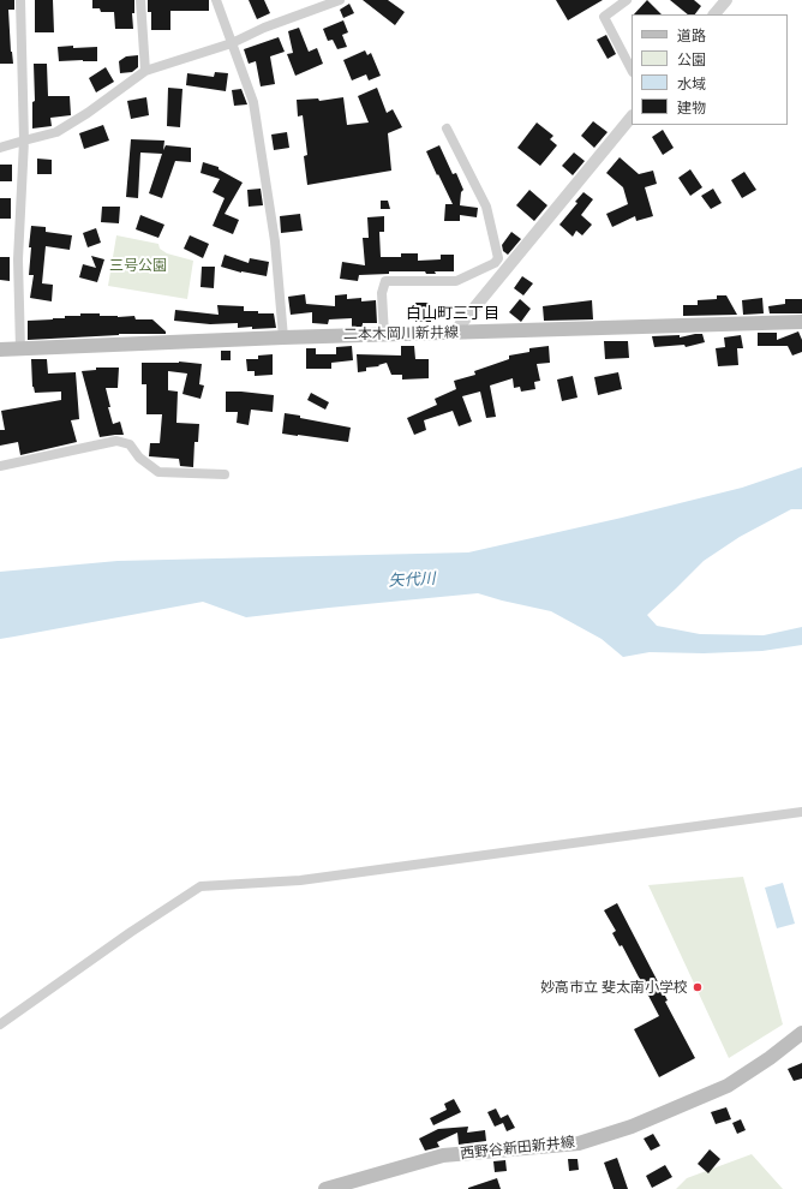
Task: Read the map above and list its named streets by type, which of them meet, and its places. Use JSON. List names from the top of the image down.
{
  "streets": {
    "main road": ["二本木岡川新井線", "西野谷新田新井線"]
  },
  "districts": ["白山町三丁目"],
  "water": ["矢代川"],
  "parks": ["三号公園"],
  "places": ["妙高市立 斐太南小学校"],
  "legend": [
    "道路",
    "公園",
    "水域",
    "建物"
  ]
}
